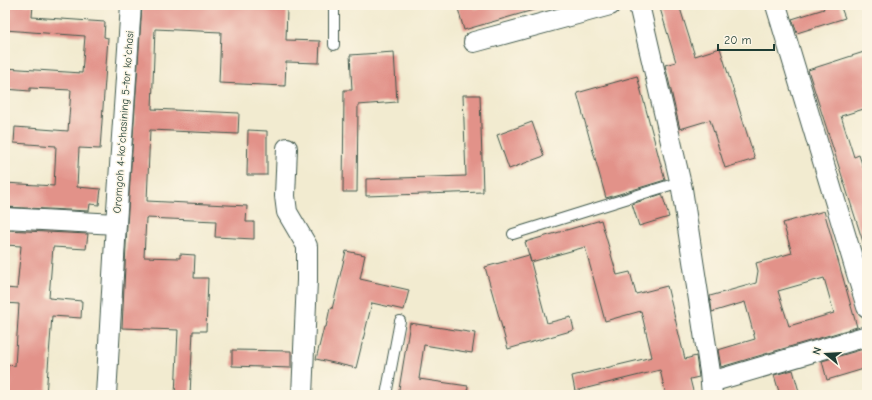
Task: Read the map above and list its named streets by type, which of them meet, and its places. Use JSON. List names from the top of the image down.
{
  "streets": {
    "street": ["Oromgoh 4-koʻchasining 5-tor koʻchasi"]
  },
  "scale_bar": "20 m",
  "north": "left"
}
